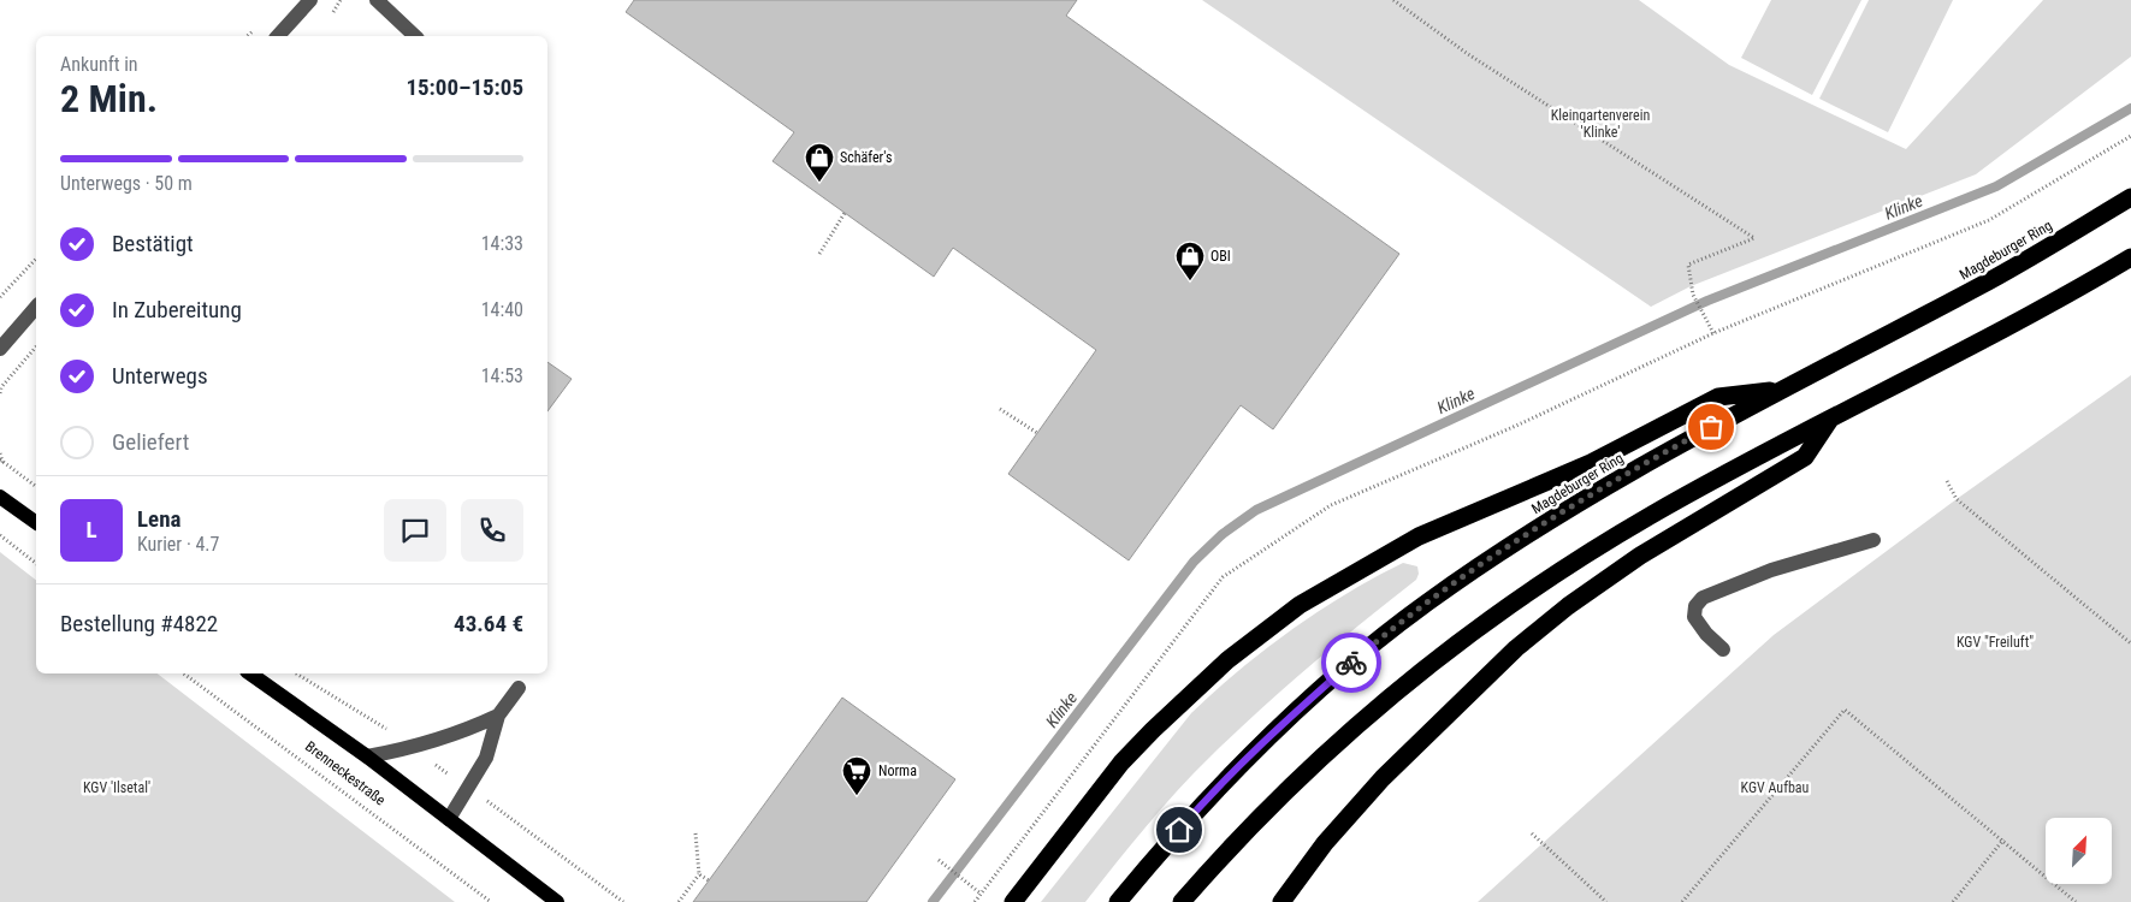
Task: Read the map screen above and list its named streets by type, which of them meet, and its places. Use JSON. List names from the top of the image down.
{
  "streets": {
    "highway": ["Magdeburger Ring"],
    "main road": ["Brenneckestraße"]
  },
  "water": ["Klinke"],
  "parks": [
    "Kleingartenverein 'Klinke'",
    "KGV \"Freiluft\"",
    "KGV 'Ilsetal'",
    "KGV Aufbau"
  ],
  "places": {
    "shop": ["Schäfer's", "OBI"],
    "supermarket": ["Norma"]
  },
  "north": "top right",
  "page": {
    "heading": ["2 Min.", "Ankunft in", "15:00–15:05"],
    "panel": [
      "Lena",
      "Kurier · 4.7",
      "Bestellung #4822",
      "43.64 €"
    ],
    "bar": "Unterwegs · 50 m",
    "list": [
      ["Bestätigt", "14:33"],
      ["In Zubereitung", "14:40"],
      ["Unterwegs", "14:53"],
      "Geliefert"
    ],
    "round": "L"
  }
}
